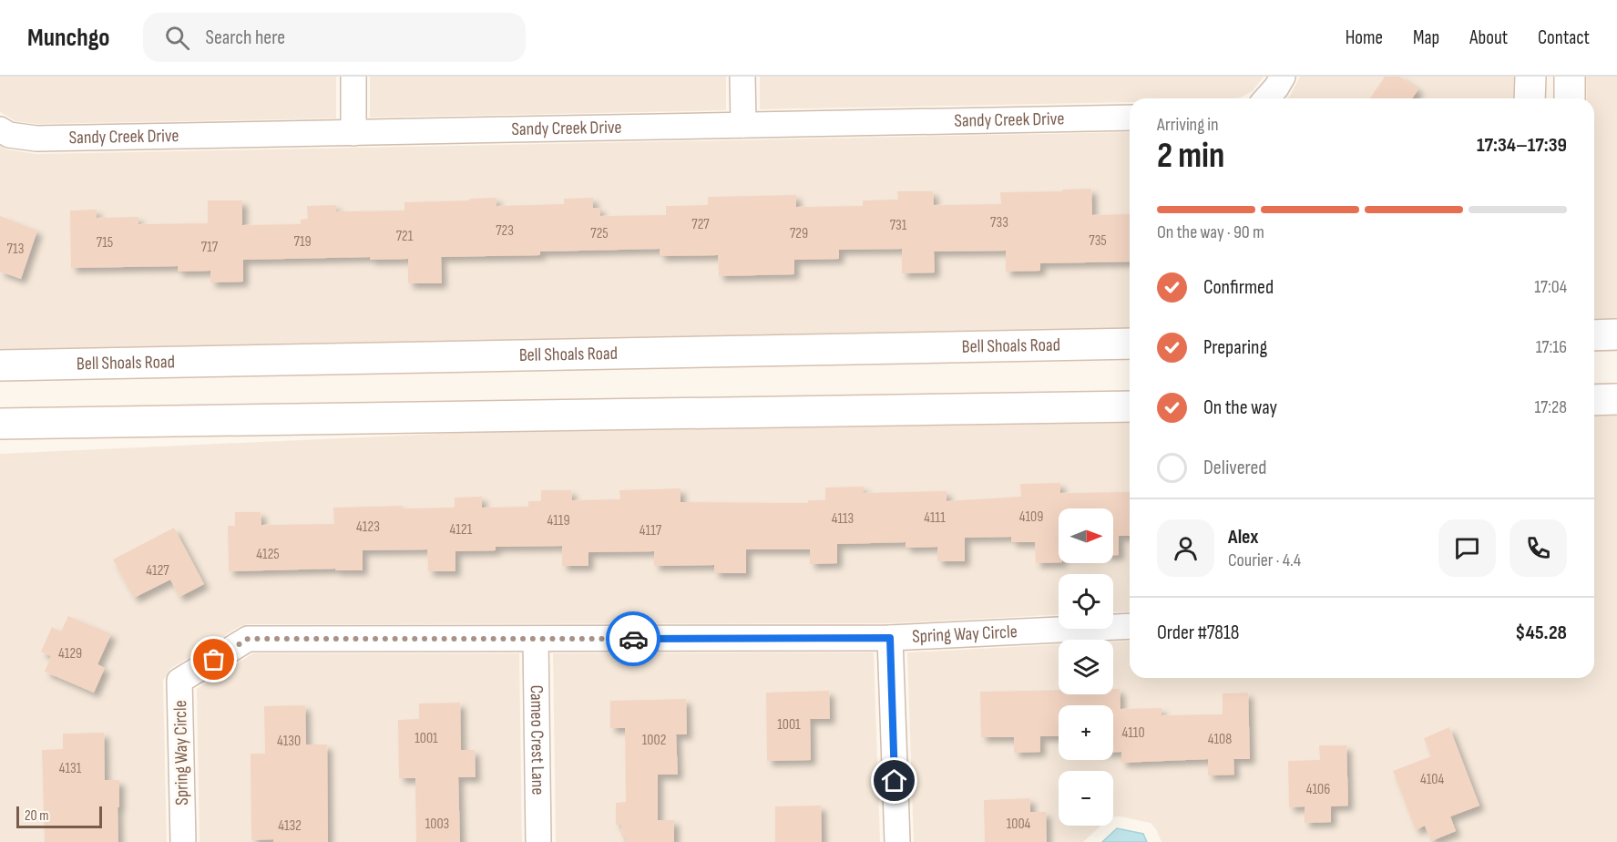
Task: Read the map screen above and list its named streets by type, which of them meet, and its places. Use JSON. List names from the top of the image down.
{
  "streets": {
    "main road": ["Bell Shoals Road"],
    "street": ["Sandy Creek Drive", "Spring Way Circle", "Cameo Crest Lane"]
  },
  "crossings": [
    ["Spring Way Circle", "Cameo Crest Lane"]
  ],
  "house_numbers": [
    "733",
    "727",
    "731",
    "723",
    "725",
    "729",
    "721",
    "735",
    "719",
    "715",
    "717",
    "713",
    "4109",
    "4111",
    "4113",
    "4119",
    "4123",
    "4121",
    "4117",
    "4125",
    "4127",
    "4129",
    "1001",
    "4110",
    "1001",
    "4108",
    "1002",
    "4130",
    "4131",
    "4104",
    "4106",
    "1003",
    "1004",
    "4132"
  ],
  "scale_bar": "20 m",
  "north": "right",
  "page": {
    "header": "Munchgo",
    "search": "Search here",
    "nav": [
      "Home",
      "Map",
      "About",
      "Contact"
    ],
    "heading": ["2 min", "Arriving in", "17:34–17:39"],
    "panel": [
      "Alex",
      "Courier · 4.4",
      "Order #7818",
      "$45.28"
    ],
    "bar": "On the way · 90 m",
    "list": [
      ["Confirmed", "17:04"],
      ["Preparing", "17:16"],
      ["On the way", "17:28"],
      "Delivered"
    ],
    "map_buttons": ["+", "−"],
    "scale": "20 m"
  }
}
